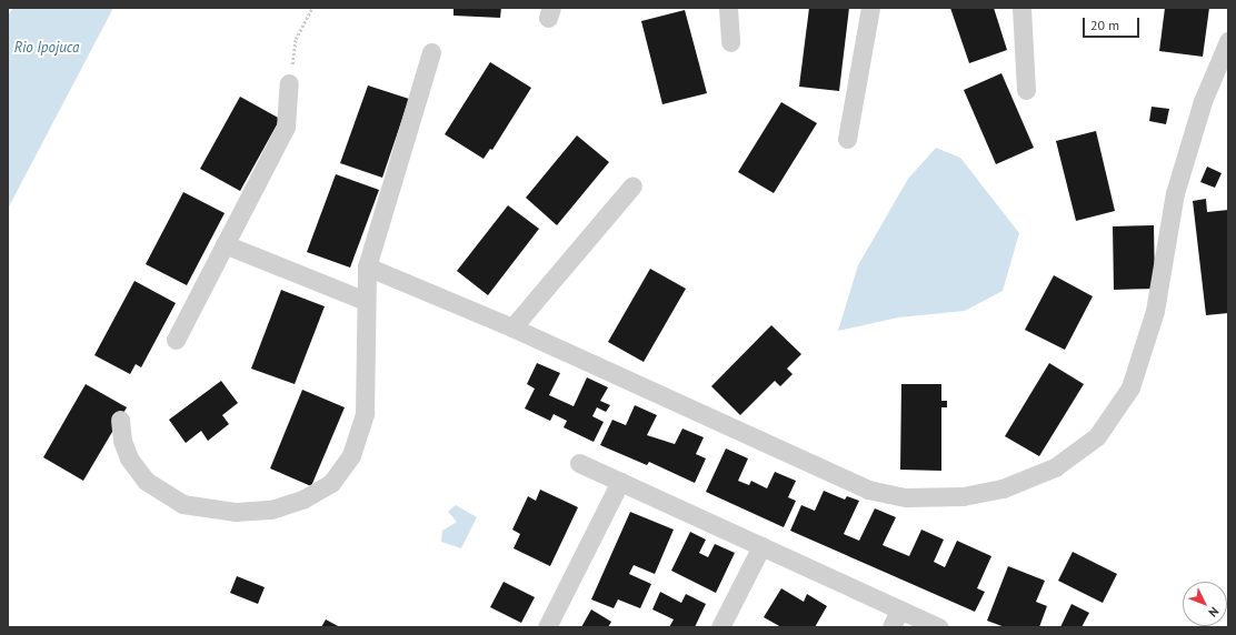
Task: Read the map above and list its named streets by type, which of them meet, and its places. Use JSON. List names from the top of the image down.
{
  "water": ["Rio Ipojuca"],
  "scale_bar": "20 m",
  "north": "bottom right"
}
